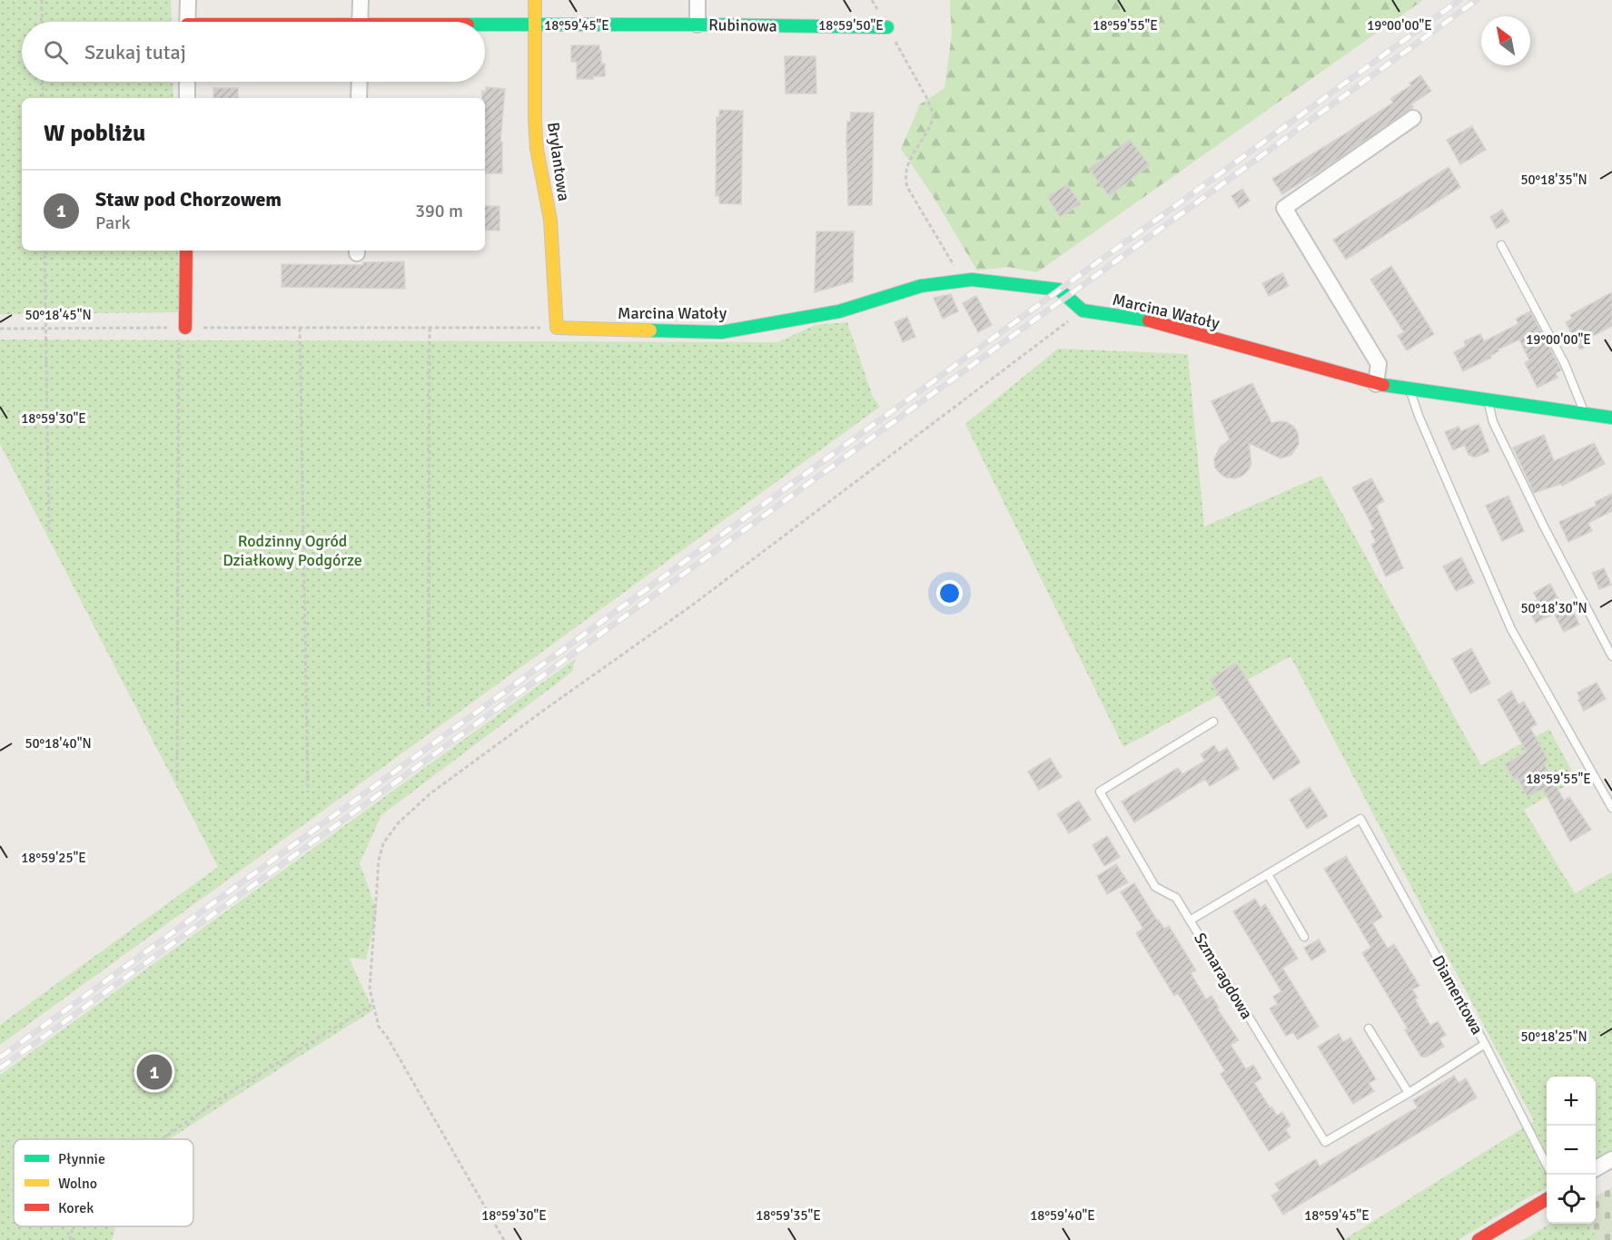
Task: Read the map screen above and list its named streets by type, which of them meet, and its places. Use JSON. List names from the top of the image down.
{
  "streets": {
    "street": ["Rubinowa", "Brylantowa", "Marcina Watoły"],
    "lane": ["Szmaragdowa", "Diamentowa"]
  },
  "crossings": [
    ["Rubinowa", "Brylantowa"],
    ["Brylantowa", "Marcina Watoły"]
  ],
  "parks": ["Rodzinny Ogród Działkowy Podgórze"],
  "legend": ["Płynnie", "Wolno", "Korek"],
  "north": "top left",
  "page": {
    "search": "Szukaj tutaj",
    "heading": "W pobliżu",
    "list": [
      {
        "mark": "1",
        "name": "Staw pod Chorzowem",
        "note": "Park",
        "value": "390 m"
      }
    ],
    "pins": "1",
    "map_buttons": ["+", "−"]
  },
  "coordinates": [
    "18°59'45\"E",
    "18°59'50\"E",
    "18°59'55\"E",
    "19°00'00\"E",
    "50°18'35\"N",
    "50°18'45\"N",
    "18°59'30\"E",
    "50°18'30\"N",
    "50°18'40\"N",
    "18°59'25\"E",
    "50°18'25\"N",
    "18°59'35\"E",
    "18°59'40\"E"
  ]
}
